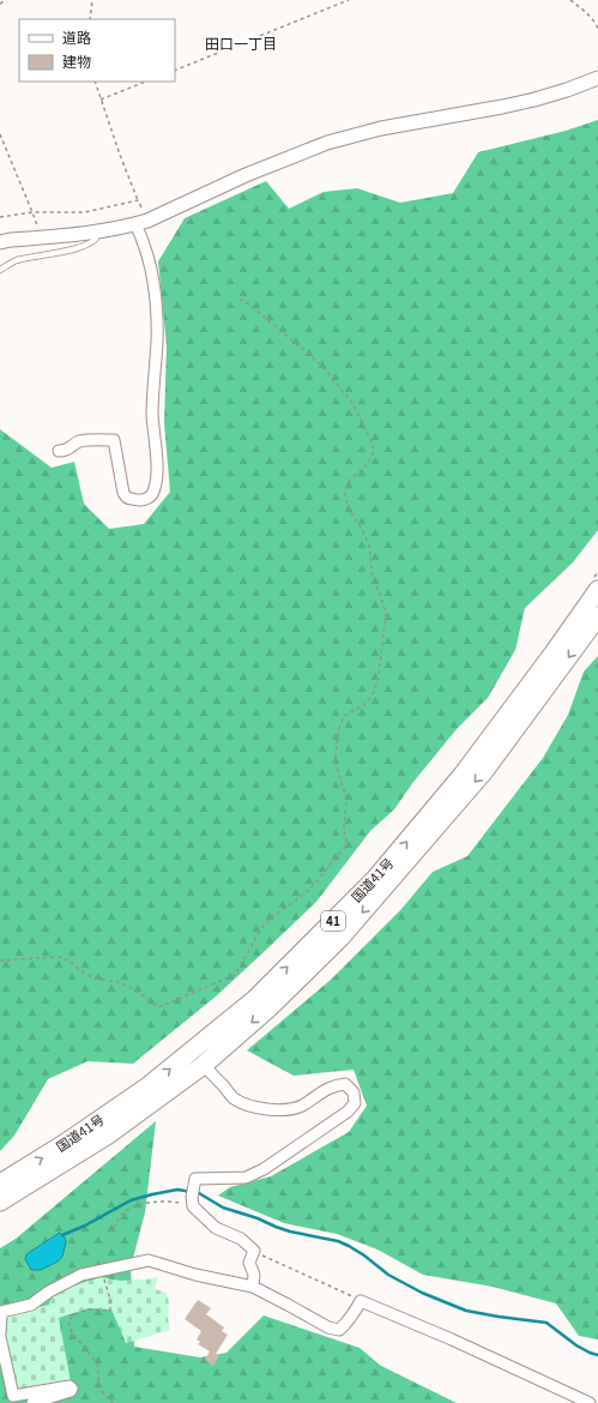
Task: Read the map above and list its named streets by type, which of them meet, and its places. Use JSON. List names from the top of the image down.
{
  "streets": {
    "highway": ["国道41号", "41"]
  },
  "districts": ["田口一丁目"],
  "legend": ["道路", "建物"]
}
